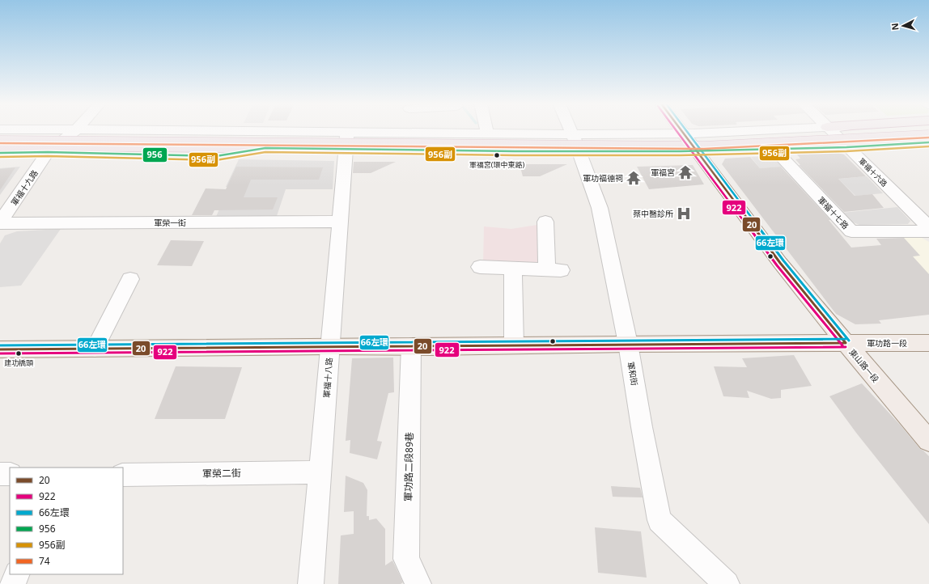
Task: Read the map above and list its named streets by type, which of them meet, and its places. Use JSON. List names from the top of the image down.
{
  "streets": {
    "main road": ["軍功路一段", "東山路一段"],
    "street": [
      "軍福十六路",
      "軍福十九路",
      "軍福十七路",
      "軍榮一街",
      "軍和街",
      "軍福十八路",
      "軍功路二段89巷",
      "軍榮二街"
    ]
  },
  "crossings": [
    ["軍福十九路", "軍榮一街"],
    ["軍榮一街", "軍福十八路"],
    ["軍功路一段", "東山路一段"],
    ["軍功路一段", "軍和街"],
    ["軍功路一段", "軍福十八路"],
    ["軍功路一段", "軍功路二段89巷"],
    ["軍福十八路", "軍榮二街"]
  ],
  "places": {
    "other": ["軍福宮(環中東路)", "建功橋頭"],
    "temple": ["軍福宮", "軍功福德祠"],
    "hospital": ["蔡中醫診所"]
  },
  "lines": [
    "transit line 20",
    "transit line 922",
    "transit line 66左環",
    "transit line 74",
    "transit line 956",
    "transit line 956副"
  ],
  "legend": [
    "20",
    "922",
    "66左環",
    "956",
    "956副",
    "74"
  ],
  "north": "left"
}
